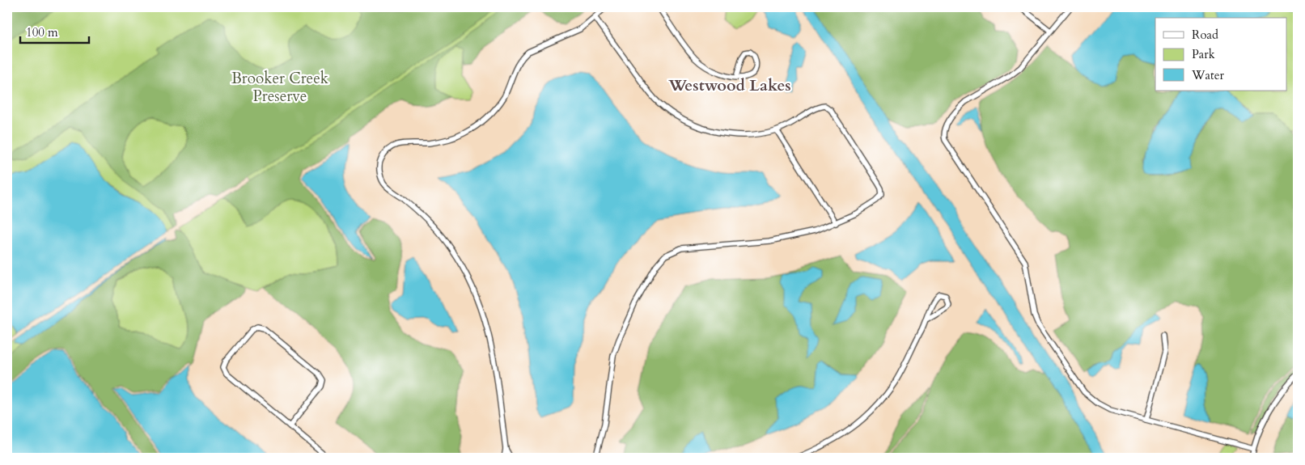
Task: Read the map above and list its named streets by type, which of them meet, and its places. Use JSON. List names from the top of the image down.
{
  "districts": ["Westwood Lakes"],
  "parks": ["Brooker Creek Preserve"],
  "legend": ["Road", "Park", "Water"],
  "scale_bar": "100 m"
}
